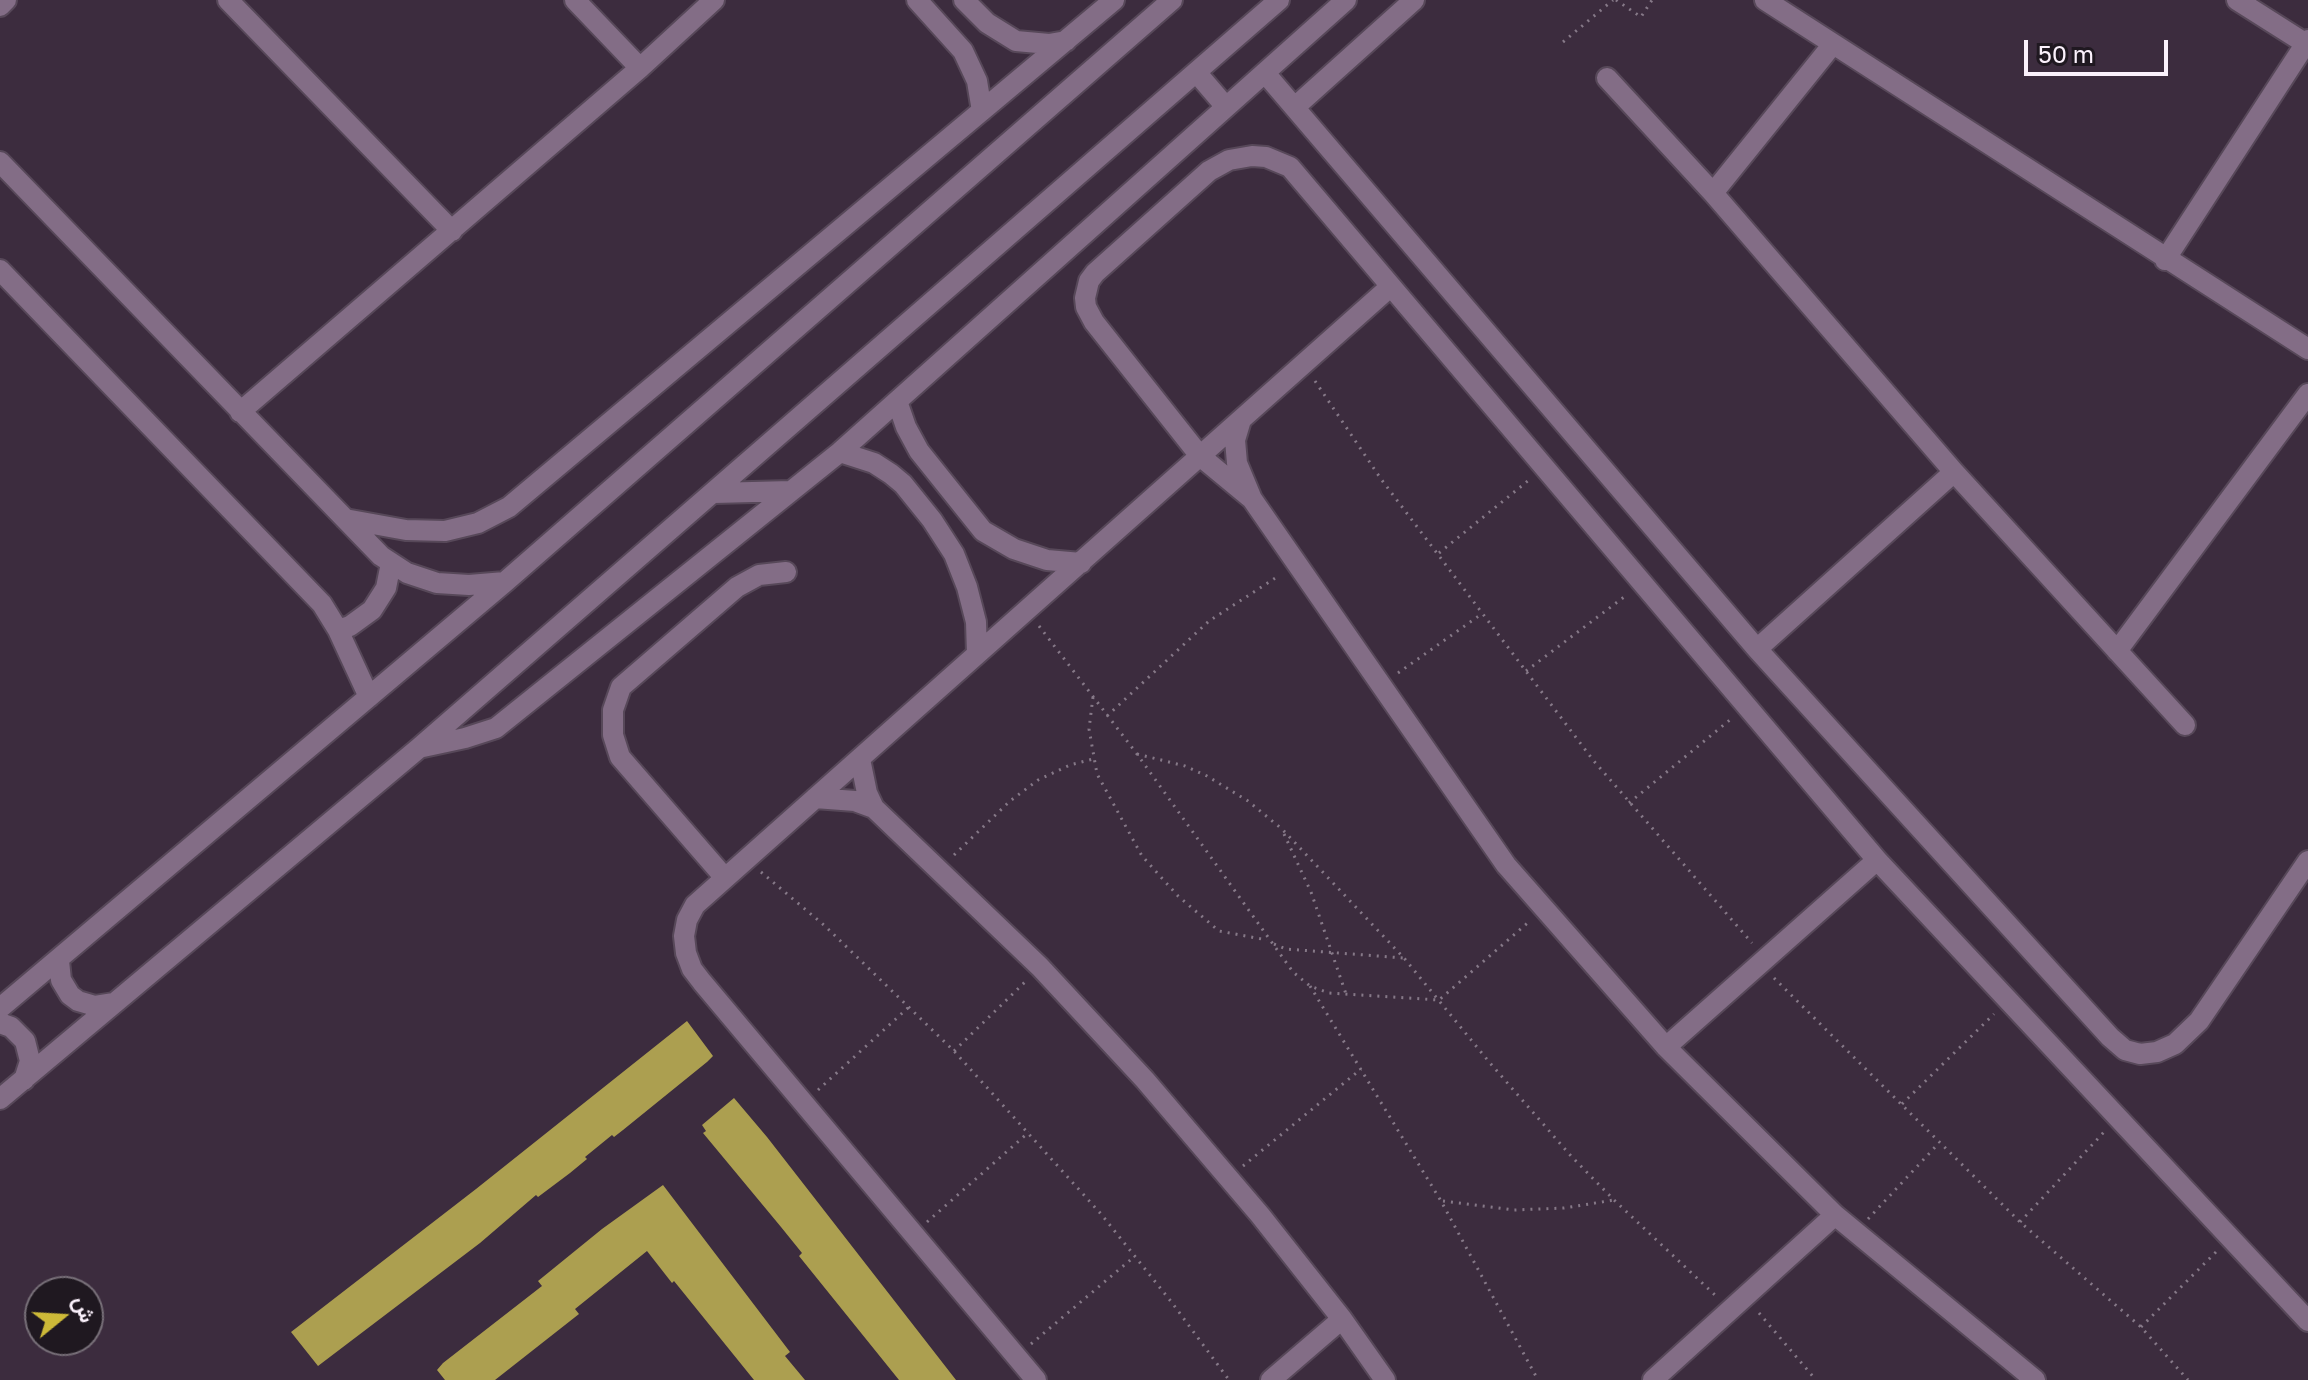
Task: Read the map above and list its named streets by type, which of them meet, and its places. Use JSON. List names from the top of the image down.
{
  "scale_bar": "50 m",
  "north": "right"
}
